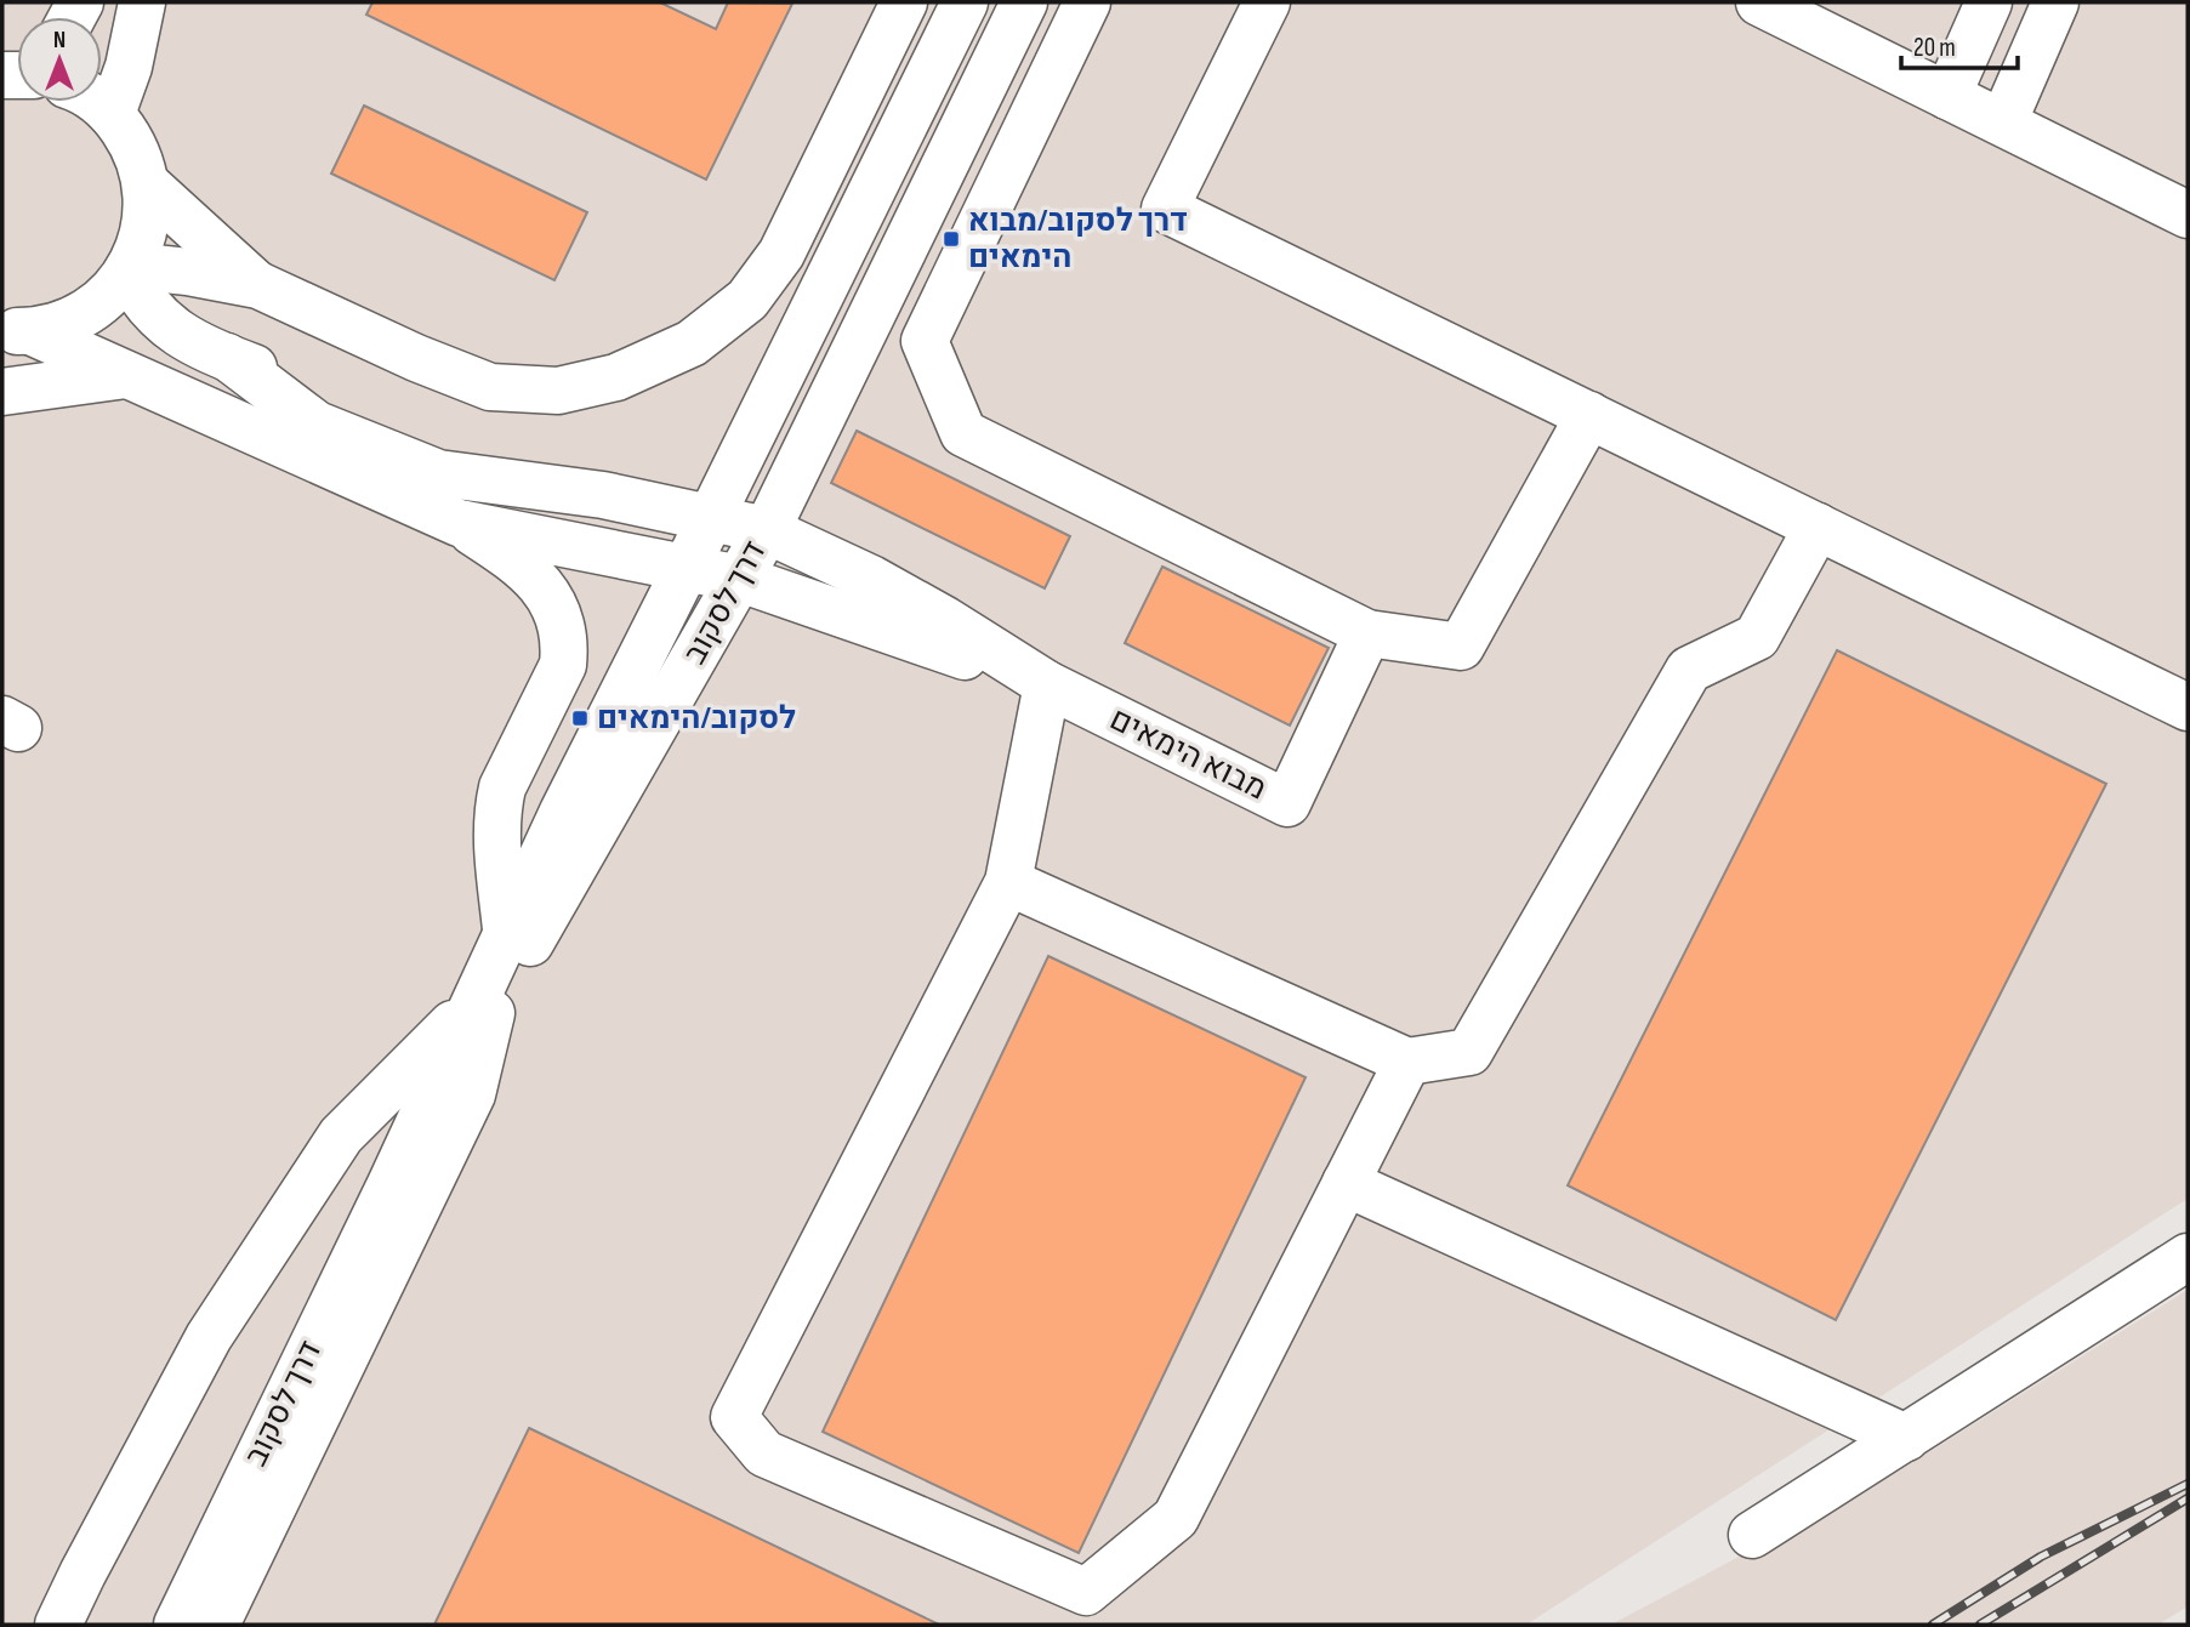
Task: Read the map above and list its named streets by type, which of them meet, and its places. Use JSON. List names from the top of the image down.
{
  "streets": {
    "street": ["דרך לסקוב", "מבוא הימאים"]
  },
  "crossings": [
    ["דרך לסקוב", "מבוא הימאים"]
  ],
  "places": {
    "transit": ["דרך לסקוב/מבוא הימאים", "לסקוב/הימאים"]
  },
  "scale_bar": "20 m",
  "north": "top"
}
